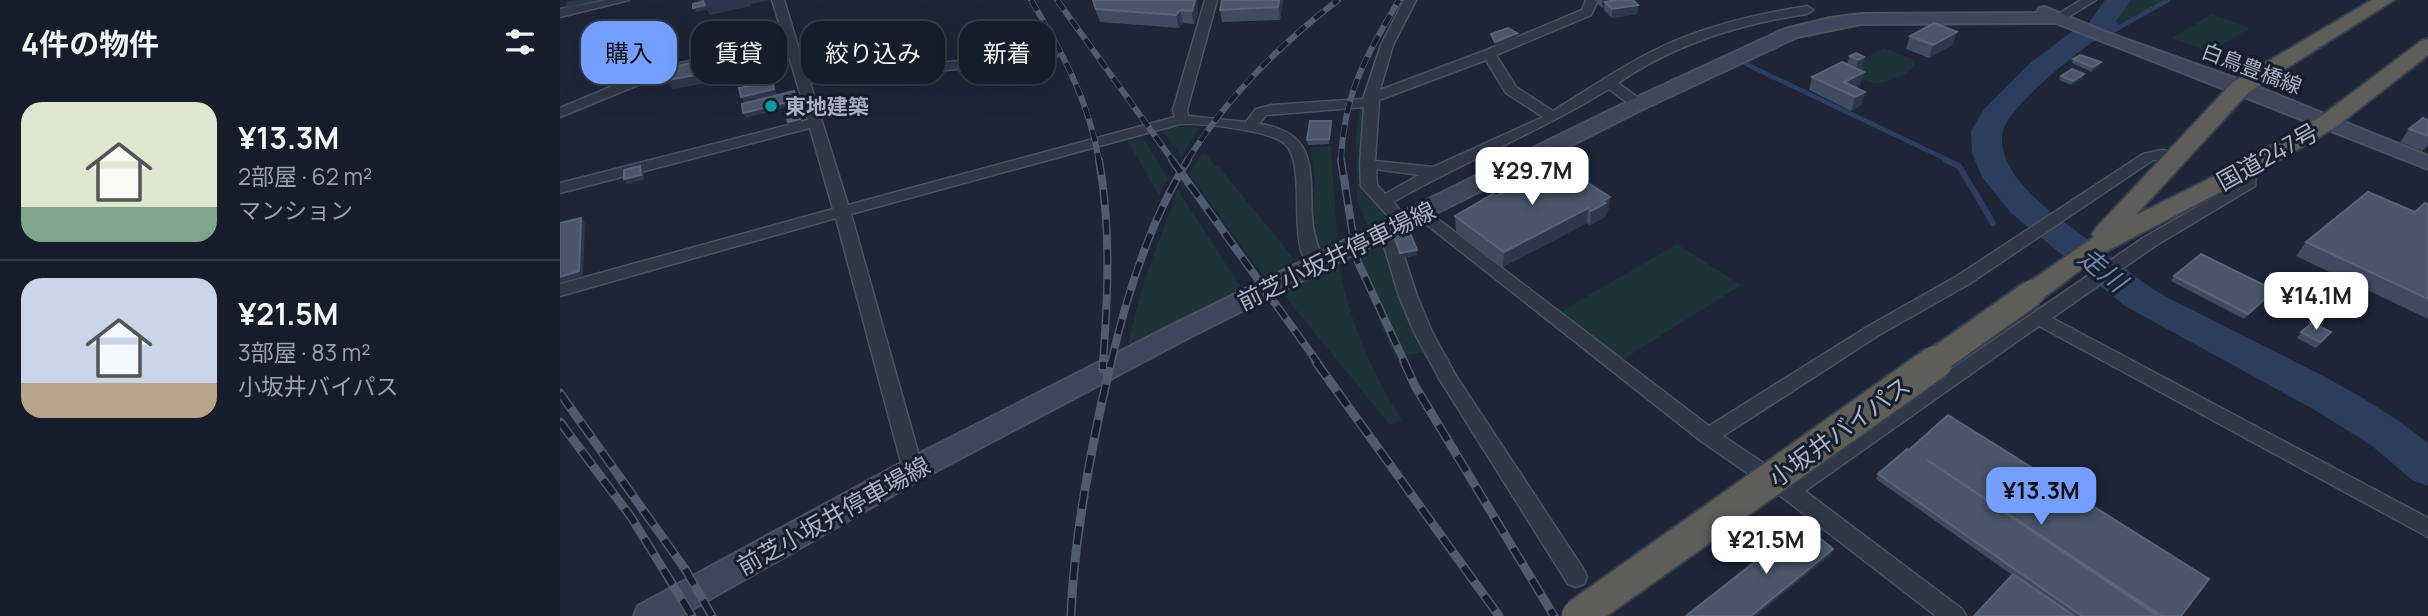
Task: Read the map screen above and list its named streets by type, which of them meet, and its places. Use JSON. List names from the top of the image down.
{
  "streets": {
    "highway": ["国道247号", "小坂井バイパス"],
    "main road": ["白鳥豊橋線", "前芝小坂井停車場線"]
  },
  "crossings": [
    ["白鳥豊橋線", "国道247号"],
    ["白鳥豊橋線", "前芝小坂井停車場線"],
    ["国道247号", "小坂井バイパス"]
  ],
  "water": ["走川"],
  "places": ["東地建築"],
  "page": {
    "heading": "4件の物件",
    "chip": [
      "購入",
      "賃貸",
      "絞り込み",
      "新着"
    ],
    "list": [
      {
        "name": "¥13.3M",
        "note": "2部屋 · 62 m² · マンション"
      },
      {
        "name": "¥21.5M",
        "note": "3部屋 · 83 m² · 小坂井バイパス"
      }
    ],
    "price": [
      "¥29.7M",
      "¥14.1M",
      "¥13.3M",
      "¥21.5M"
    ]
  }
}
